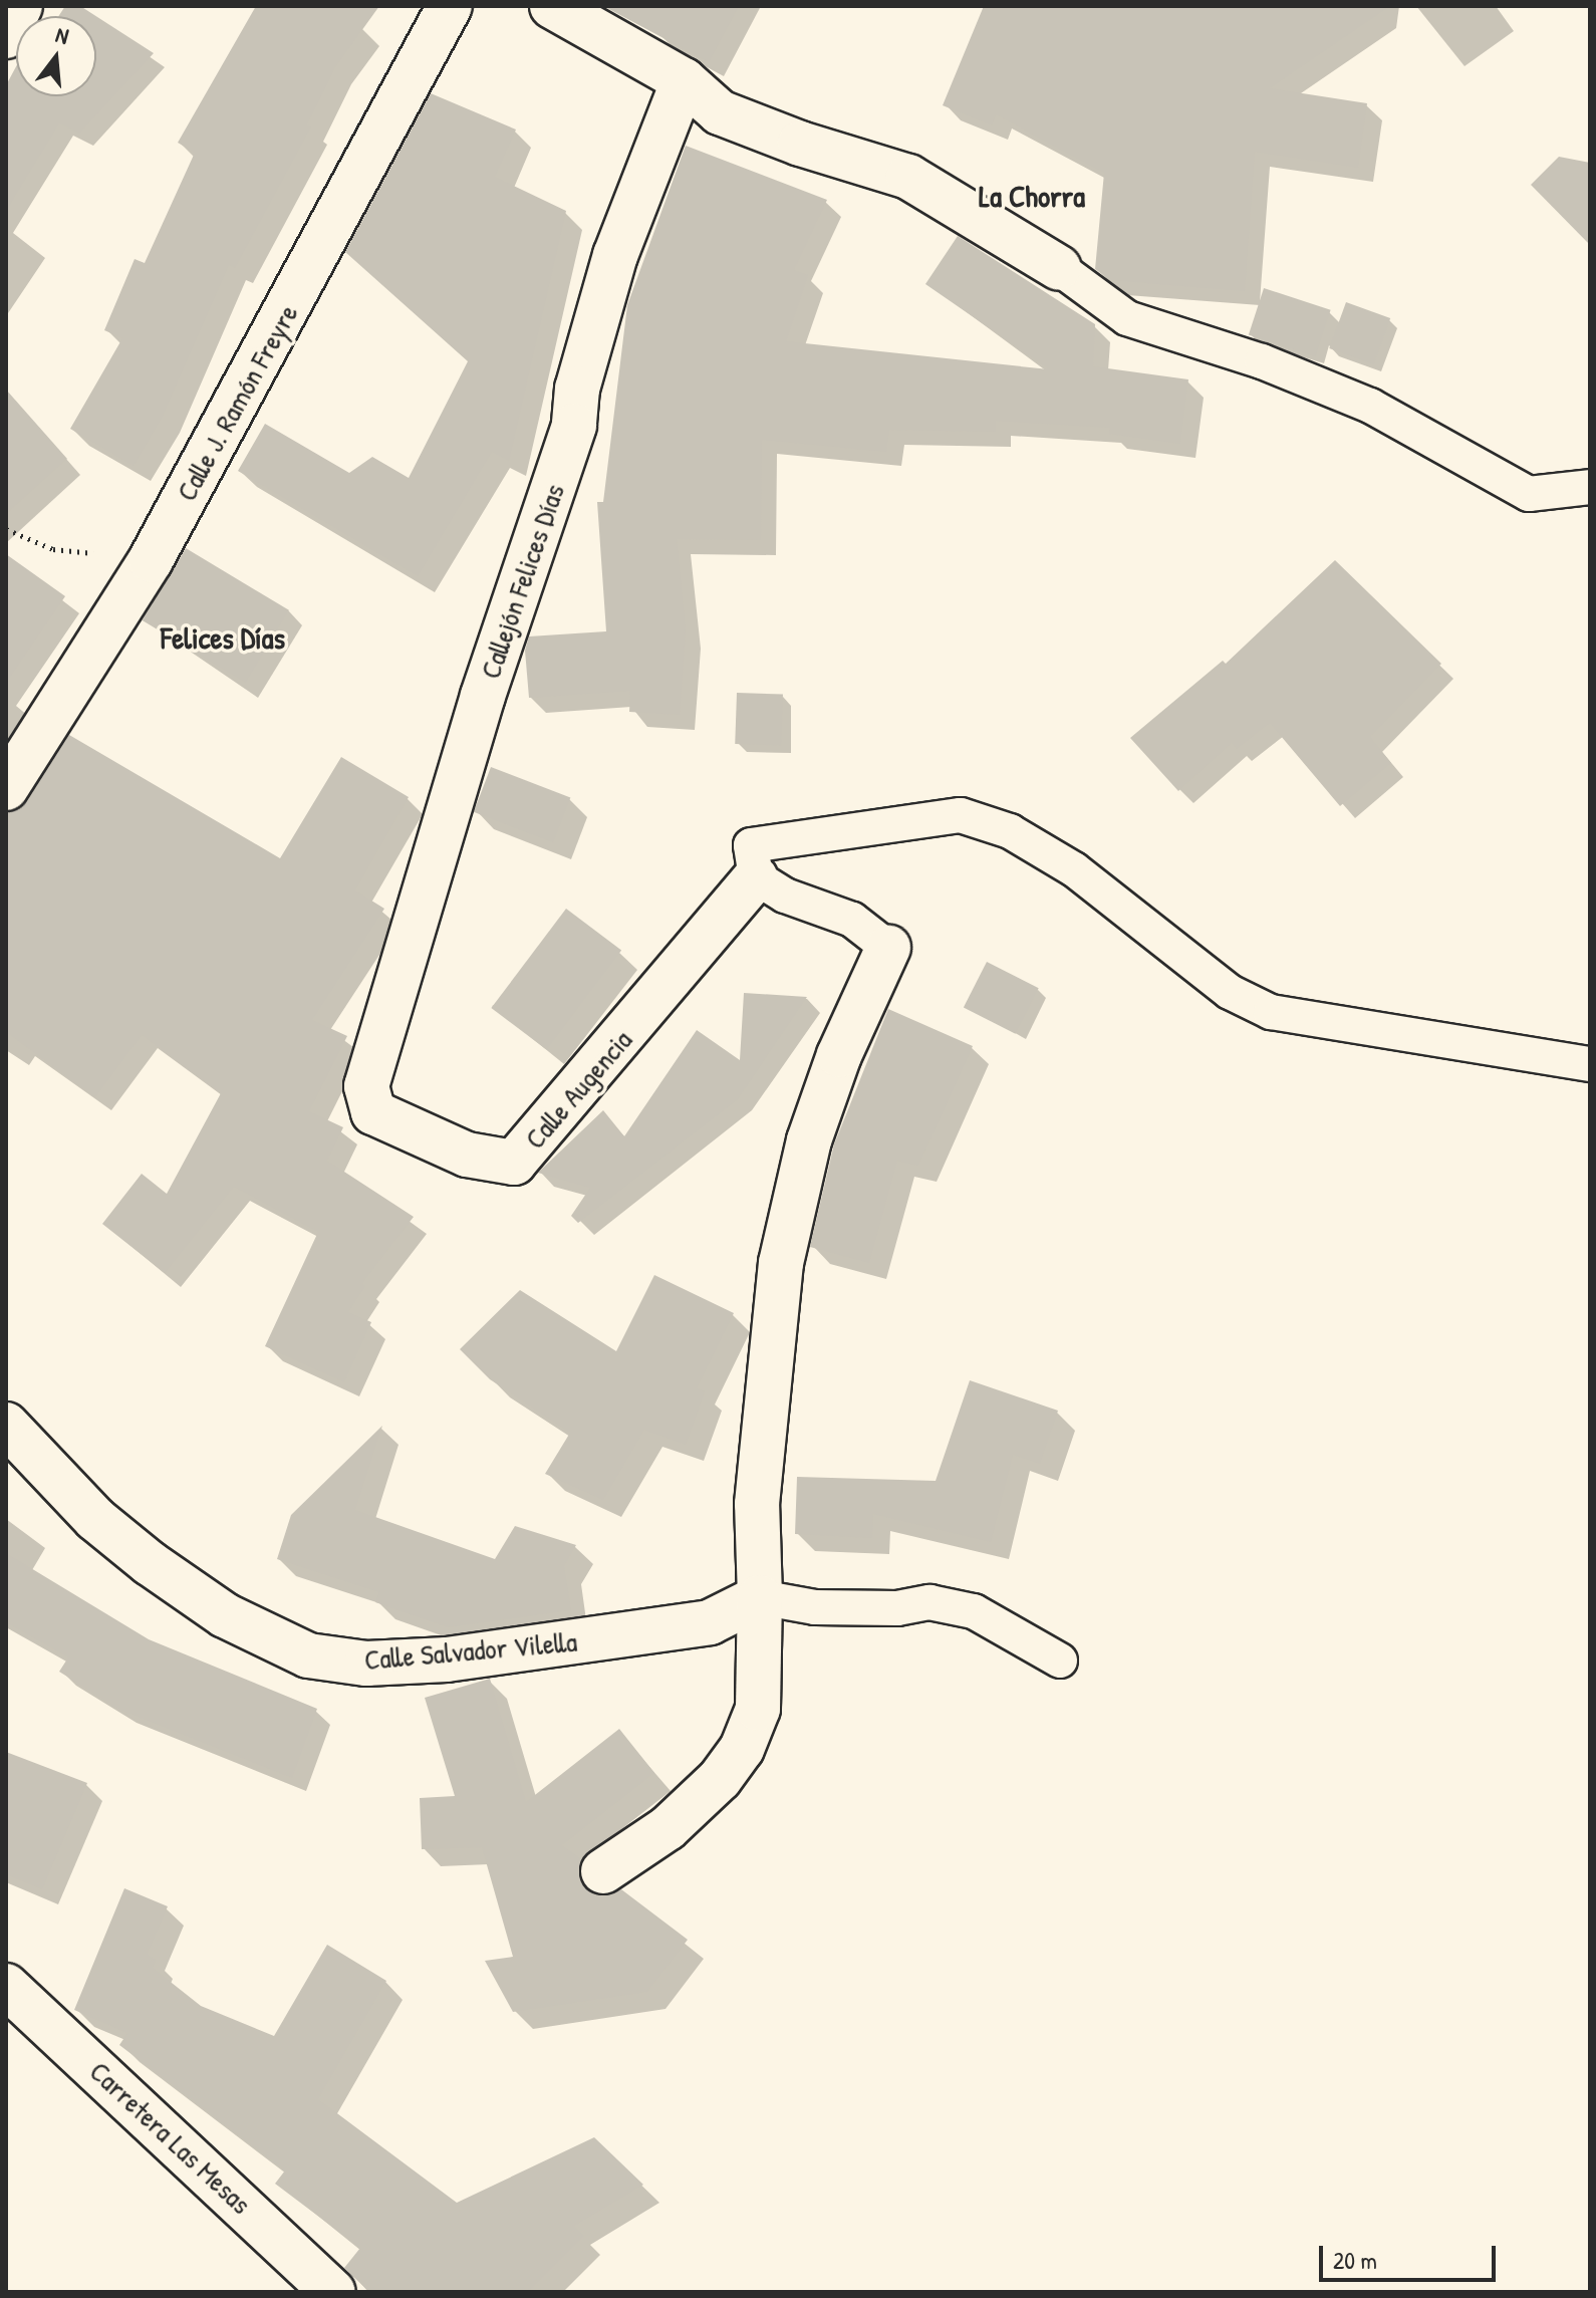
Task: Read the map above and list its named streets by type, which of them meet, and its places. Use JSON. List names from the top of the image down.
{
  "streets": {
    "street": [
      "Calle J. Ramón Freyre",
      "Callejón Felices Días",
      "Calle Augencia",
      "Calle Salvador Vilella",
      "Carretera Las Mesas"
    ]
  },
  "crossings": [
    ["Callejón Felices Días", "Calle Augencia"]
  ],
  "districts": ["La Chorra", "Felices Días"],
  "scale_bar": "20 m",
  "north": "top"
}
